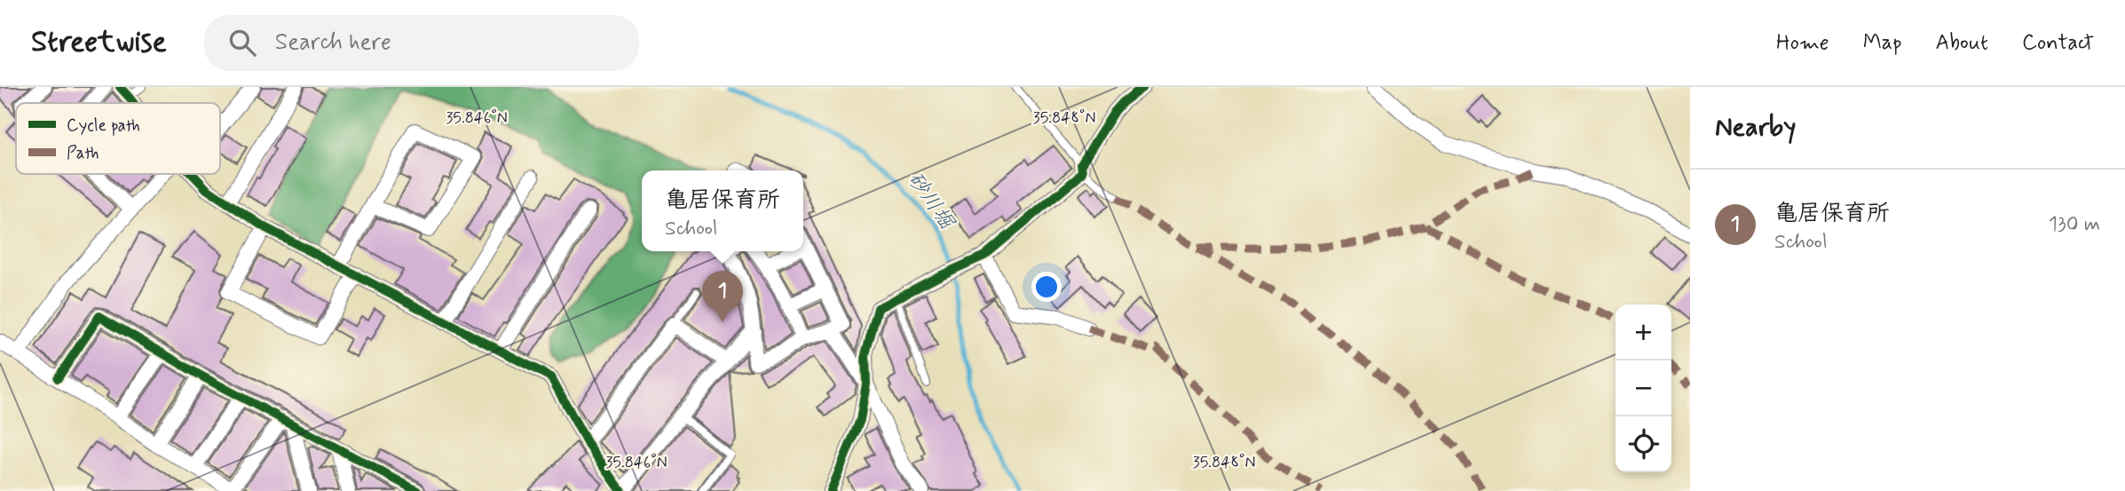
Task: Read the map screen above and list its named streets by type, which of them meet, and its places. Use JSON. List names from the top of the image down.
{
  "water": ["砂川堀"],
  "legend": ["Cycle path", "Path"],
  "page": {
    "header": "Streetwise",
    "search": "Search here",
    "nav": [
      "Home",
      "Map",
      "About",
      "Contact"
    ],
    "heading": "Nearby",
    "list": [
      {
        "mark": "1",
        "name": "亀居保育所",
        "note": "School",
        "value": "130 m"
      }
    ],
    "popup": ["亀居保育所", "School"],
    "pins": "1",
    "map_buttons": ["+", "−"]
  },
  "coordinates": ["35.846°N", "35.848°N"]
}
